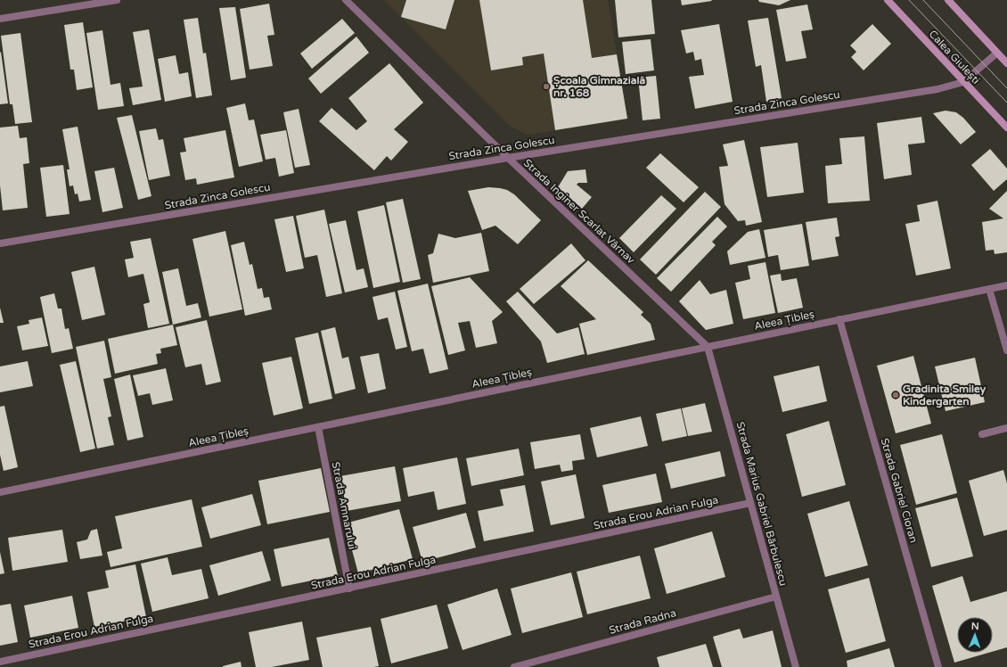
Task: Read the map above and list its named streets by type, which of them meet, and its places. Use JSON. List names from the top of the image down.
{
  "streets": {
    "main road": ["Calea Giulești"],
    "street": [
      "Strada Zinca Golescu",
      "Strada Inginer Scarlat Vârnav",
      "Aleea Țibleș",
      "Strada Gabriel Cioran",
      "Strada Marius Gabriel Bărbulescu",
      "Strada Amnarului",
      "Strada Erou Adrian Fulga",
      "Strada Radna"
    ]
  },
  "crossings": [
    ["Calea Giulești", "Strada Zinca Golescu"],
    ["Strada Zinca Golescu", "Strada Inginer Scarlat Vârnav"],
    ["Strada Inginer Scarlat Vârnav", "Aleea Țibleș"],
    ["Strada Inginer Scarlat Vârnav", "Strada Marius Gabriel Bărbulescu"],
    ["Aleea Țibleș", "Strada Gabriel Cioran"],
    ["Aleea Țibleș", "Strada Marius Gabriel Bărbulescu"],
    ["Aleea Țibleș", "Strada Amnarului"],
    ["Strada Marius Gabriel Bărbulescu", "Strada Erou Adrian Fulga"],
    ["Strada Marius Gabriel Bărbulescu", "Strada Radna"],
    ["Strada Amnarului", "Strada Erou Adrian Fulga"]
  ],
  "places": ["Școala Gimnazială nr. 168", "Gradinita Smiley Kindergarten"],
  "north": "top"
}
